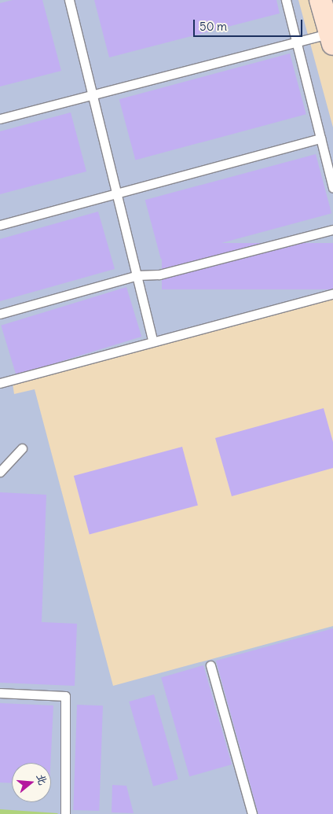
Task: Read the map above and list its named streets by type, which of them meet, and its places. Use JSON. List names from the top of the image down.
{
  "scale_bar": "50 m",
  "north": "right"
}
